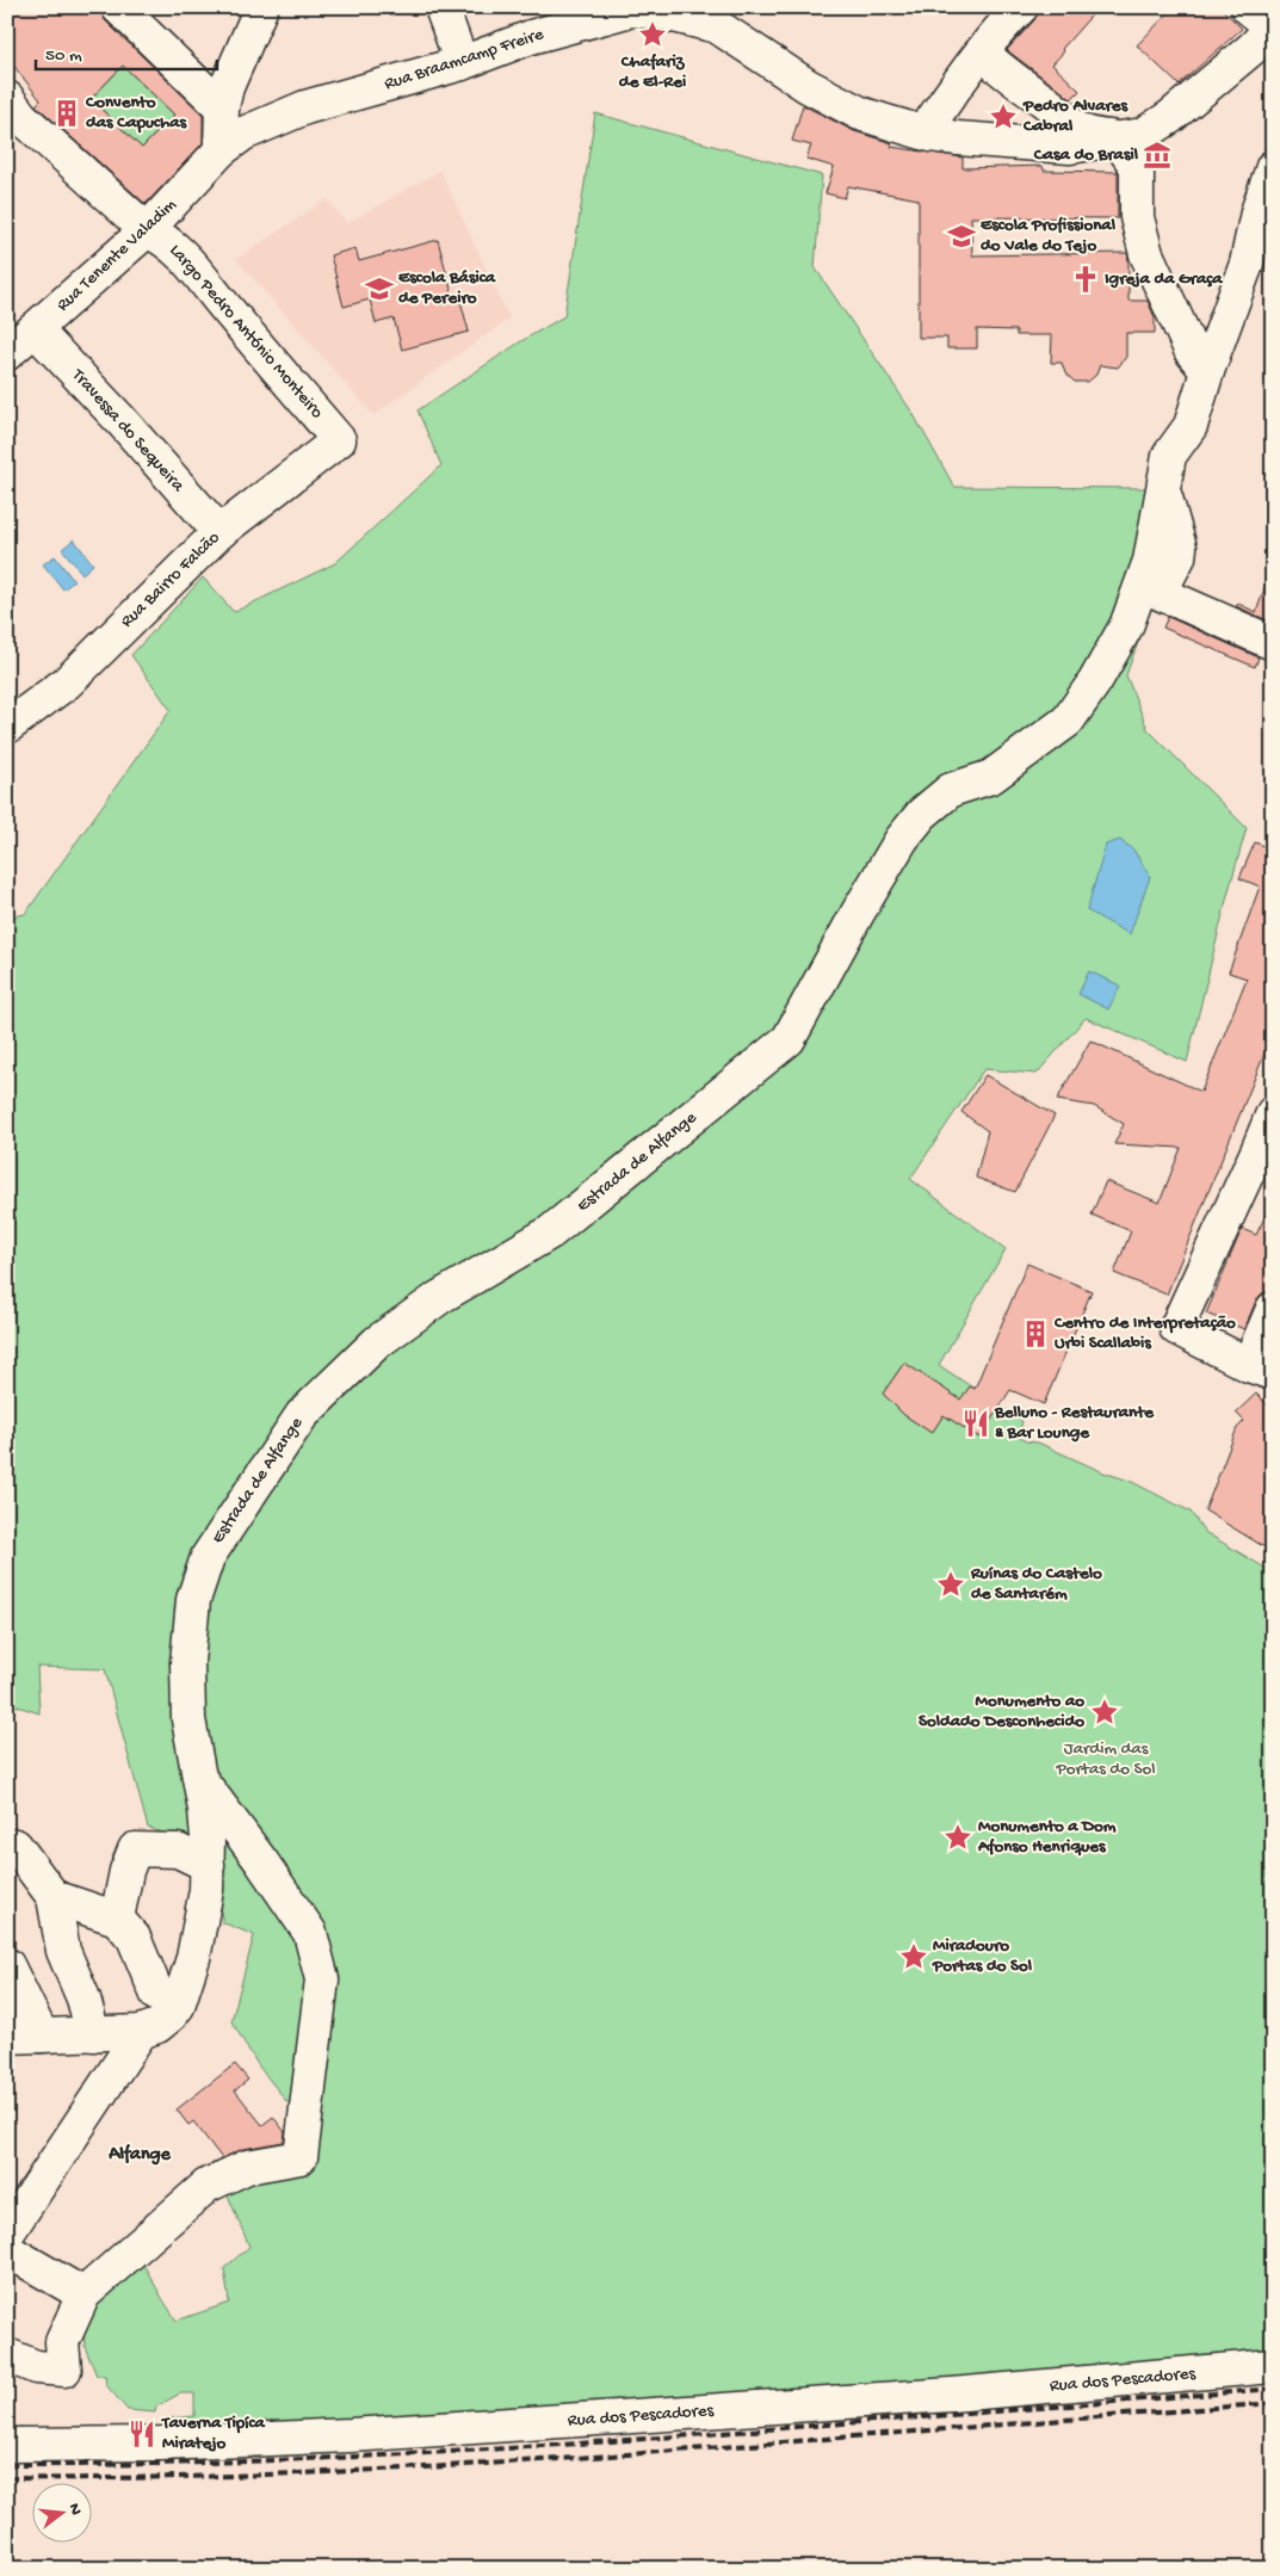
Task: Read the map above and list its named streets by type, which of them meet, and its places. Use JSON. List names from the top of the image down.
{
  "streets": {
    "street": [
      "Rua Braamcamp Freire",
      "Rua Tenente Valadim",
      "Largo Pedro António Monteiro",
      "Travessa do Sequeira",
      "Rua Bairro Falcão",
      "Estrada de Alfange",
      "Rua dos Pescadores"
    ]
  },
  "crossings": [
    ["Rua Braamcamp Freire", "Rua Tenente Valadim"],
    ["Rua Tenente Valadim", "Largo Pedro António Monteiro"],
    ["Rua Tenente Valadim", "Travessa do Sequeira"],
    ["Largo Pedro António Monteiro", "Rua Bairro Falcão"],
    ["Travessa do Sequeira", "Rua Bairro Falcão"]
  ],
  "districts": ["Alfange"],
  "parks": ["Jardim das Portas do Sol"],
  "places": {
    "place": [
      "Chafariz de El-Rei",
      "Pedro Alvares Cabral",
      "Ruínas do Castelo de Santarém",
      "Monumento ao Soldado Desconhecido",
      "Monumento a Dom Afonso Henriques",
      "Miradouro Portas do Sol"
    ],
    "building": ["Convento das Capuchas", "Centro de Interpretação Urbi Scallabis"],
    "museum": ["Casa do Brasil"],
    "school or university": ["Escola Profissional do Vale do Tejo", "Escola Básica de Pereiro"],
    "church": ["Igreja da Graça"],
    "restaurant": ["Belluno - Restaurante & Bar Lounge", "Taverna Tipíca Miratejo"]
  },
  "scale_bar": "50 m",
  "north": "right"
}
